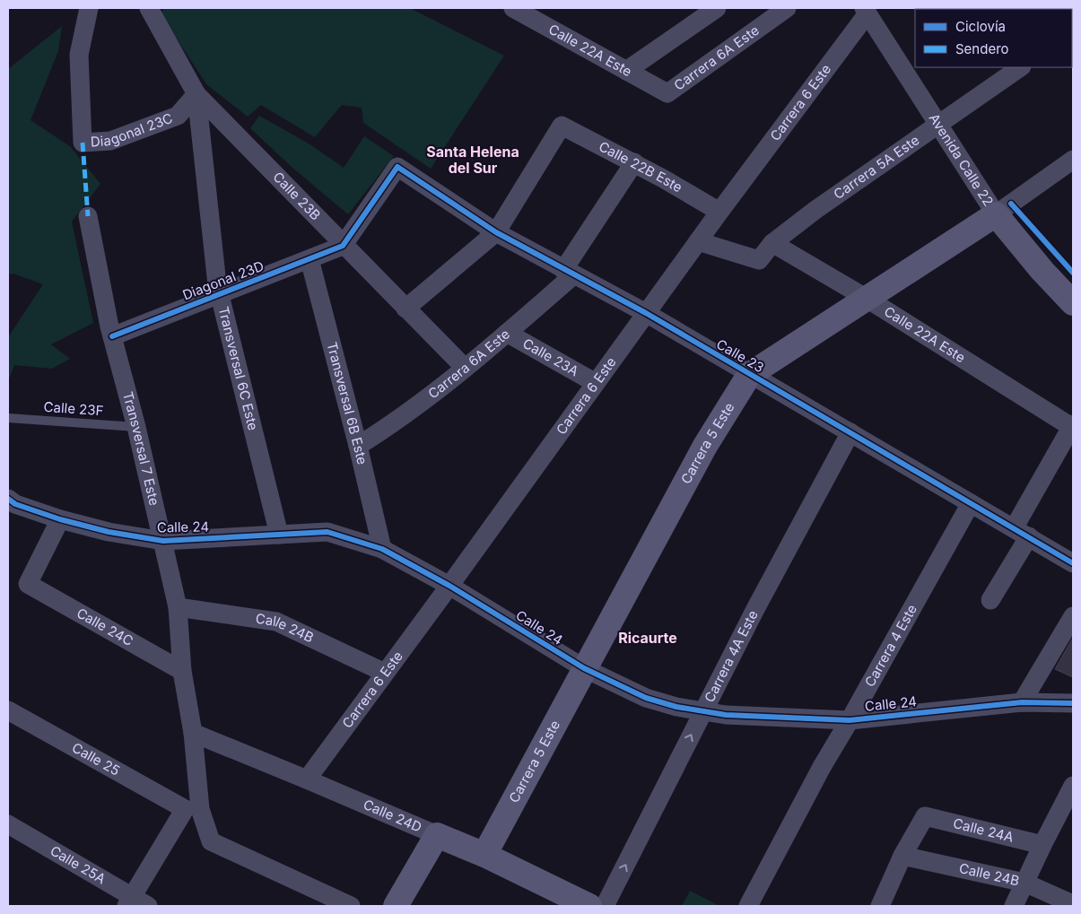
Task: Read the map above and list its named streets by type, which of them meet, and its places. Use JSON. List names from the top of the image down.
{
  "streets": {
    "street": [
      "Calle 22A Este",
      "Carrera 6A Este",
      "Carrera 6 Este",
      "Diagonal 23C",
      "Avenida Calle 22",
      "Carrera 5A Este",
      "Calle 22B Este",
      "Calle 23B",
      "Diagonal 23D",
      "Calle 23",
      "Calle 23A",
      "Transversal 6C Este",
      "Transversal 6B Este",
      "Carrera 5 Este",
      "Transversal 7 Este",
      "Calle 24",
      "Calle 24C",
      "Calle 24B",
      "Carrera 4 Este",
      "Carrera 4A Este",
      "Calle 25",
      "Calle 24D",
      "Calle 24A",
      "Calle 25A"
    ],
    "lane": ["Calle 23F"]
  },
  "crossings": [
    ["Calle 22A Este", "Carrera 6A Este"],
    ["Calle 22A Este", "Carrera 5A Este"],
    ["Calle 22A Este", "Carrera 5 Este"],
    ["Carrera 6A Este", "Calle 22B Este"],
    ["Carrera 6A Este", "Calle 23B"],
    ["Carrera 6A Este", "Calle 23"],
    ["Carrera 6A Este", "Calle 23A"],
    ["Carrera 6A Este", "Transversal 6B Este"],
    ["Carrera 6 Este", "Avenida Calle 22"],
    ["Carrera 6 Este", "Carrera 5A Este"],
    ["Carrera 6 Este", "Calle 22B Este"],
    ["Carrera 6 Este", "Calle 23"],
    ["Carrera 6 Este", "Calle 23A"],
    ["Carrera 6 Este", "Calle 24"],
    ["Carrera 6 Este", "Calle 24B"],
    ["Carrera 6 Este", "Calle 24D"],
    ["Diagonal 23C", "Calle 23B"],
    ["Diagonal 23C", "Transversal 6C Este"],
    ["Avenida Calle 22", "Carrera 5A Este"],
    ["Avenida Calle 22", "Carrera 5 Este"],
    ["Calle 22B Este", "Calle 23"],
    ["Calle 23B", "Diagonal 23D"],
    ["Calle 23B", "Calle 23"],
    ["Calle 23B", "Transversal 6C Este"],
    ["Diagonal 23D", "Calle 23"],
    ["Diagonal 23D", "Transversal 6C Este"],
    ["Diagonal 23D", "Transversal 6B Este"],
    ["Diagonal 23D", "Transversal 7 Este"],
    ["Calle 23", "Carrera 5 Este"],
    ["Calle 23", "Carrera 4 Este"],
    ["Calle 23", "Carrera 4A Este"],
    ["Transversal 6C Este", "Calle 24"],
    ["Transversal 6B Este", "Calle 24"],
    ["Calle 23F", "Transversal 7 Este"],
    ["Carrera 5 Este", "Calle 24"],
    ["Carrera 5 Este", "Calle 24D"],
    ["Transversal 7 Este", "Calle 24"],
    ["Transversal 7 Este", "Calle 24C"],
    ["Transversal 7 Este", "Calle 24B"],
    ["Transversal 7 Este", "Calle 25"],
    ["Transversal 7 Este", "Calle 24D"],
    ["Calle 24", "Calle 24C"],
    ["Calle 24", "Carrera 4 Este"],
    ["Calle 24", "Carrera 4A Este"],
    ["Calle 24B", "Calle 24A"]
  ],
  "one_way": ["Carrera 4A Este"],
  "districts": ["Santa Helena del Sur", "Ricaurte"],
  "legend": ["Ciclovía", "Sendero"]
}
